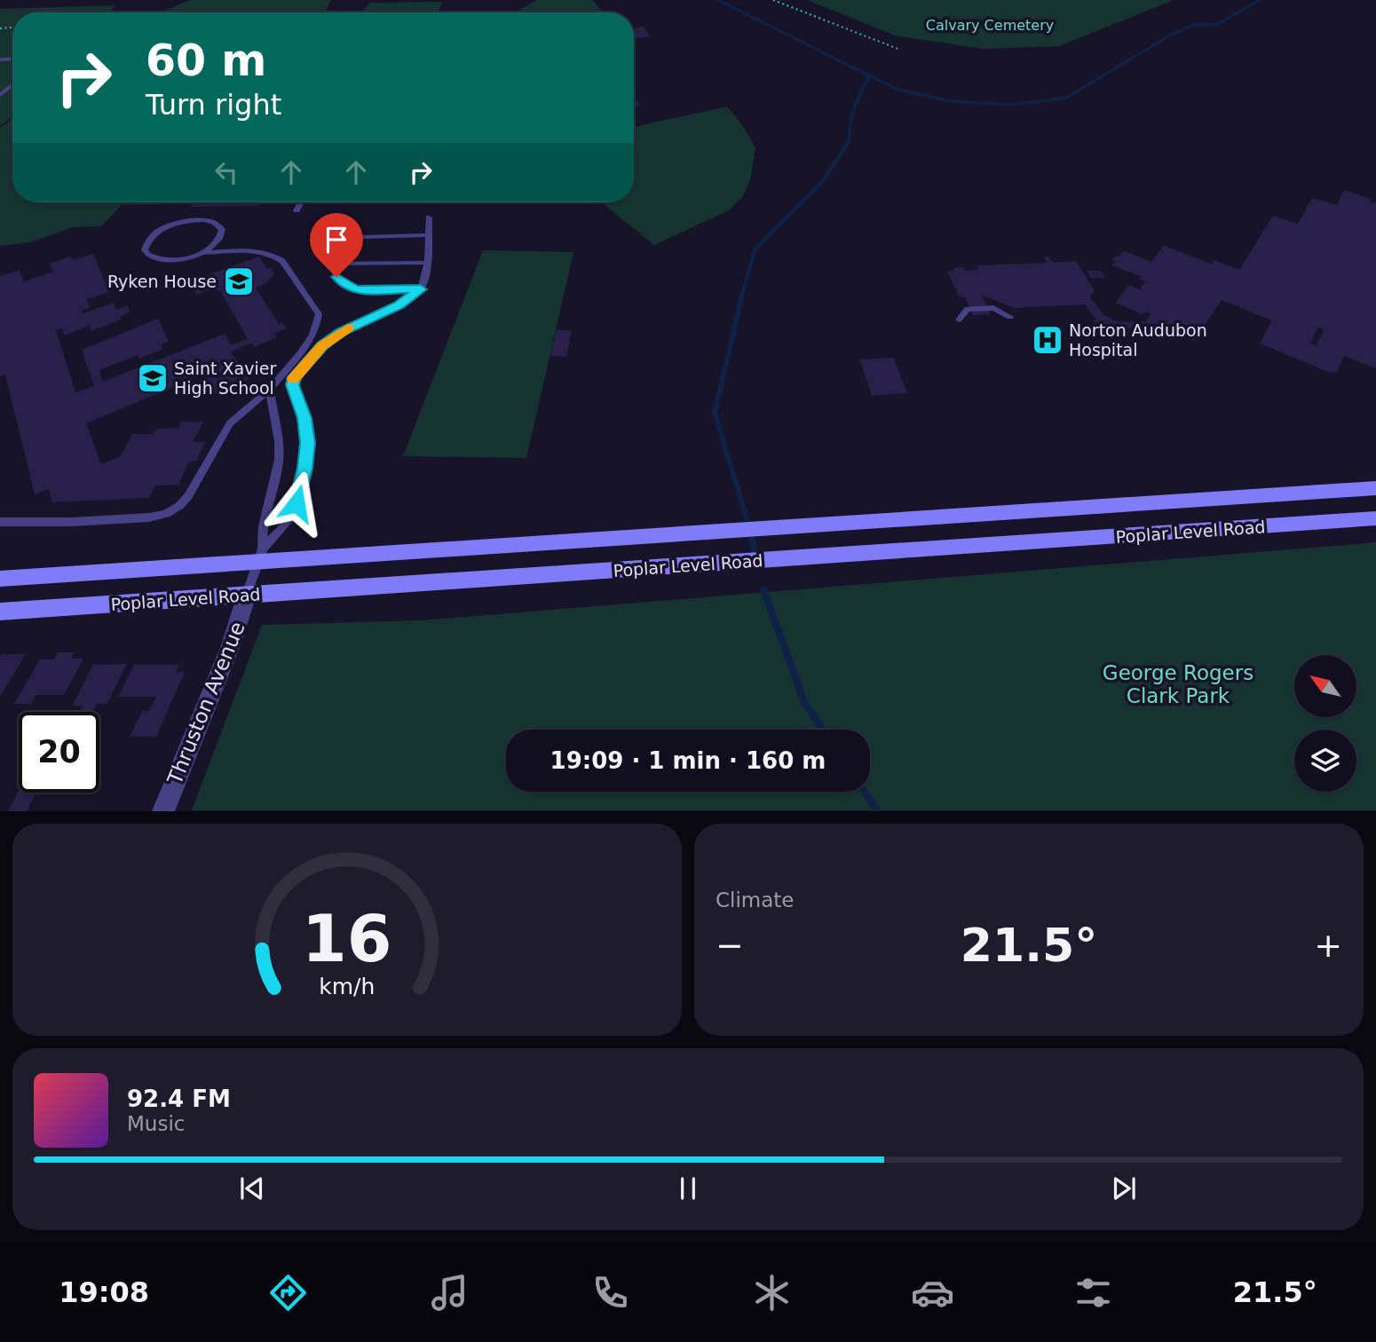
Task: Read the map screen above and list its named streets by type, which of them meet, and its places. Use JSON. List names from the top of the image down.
{
  "streets": {
    "main road": ["Poplar Level Road"],
    "street": ["Thruston Avenue"]
  },
  "crossings": [
    ["Poplar Level Road", "Thruston Avenue"]
  ],
  "parks": ["Calvary Cemetery", "George Rogers Clark Park"],
  "places": {
    "school or university": ["Ryken House", "Saint Xavier High School"],
    "hospital": ["Norton Audubon Hospital"]
  },
  "north": "top left",
  "page": {
    "turn": ["60 m", "Turn right"],
    "limit": "20",
    "trip": "19:09 · 1 min · 160 m",
    "tile": "Climate",
    "heat": ["−", "21.5°", "+"],
    "song": ["92.4 FM", "Music"],
    "tabs": ["19:08", "21.5°"],
    "gauge": ["16", "km/h"]
  }
}
